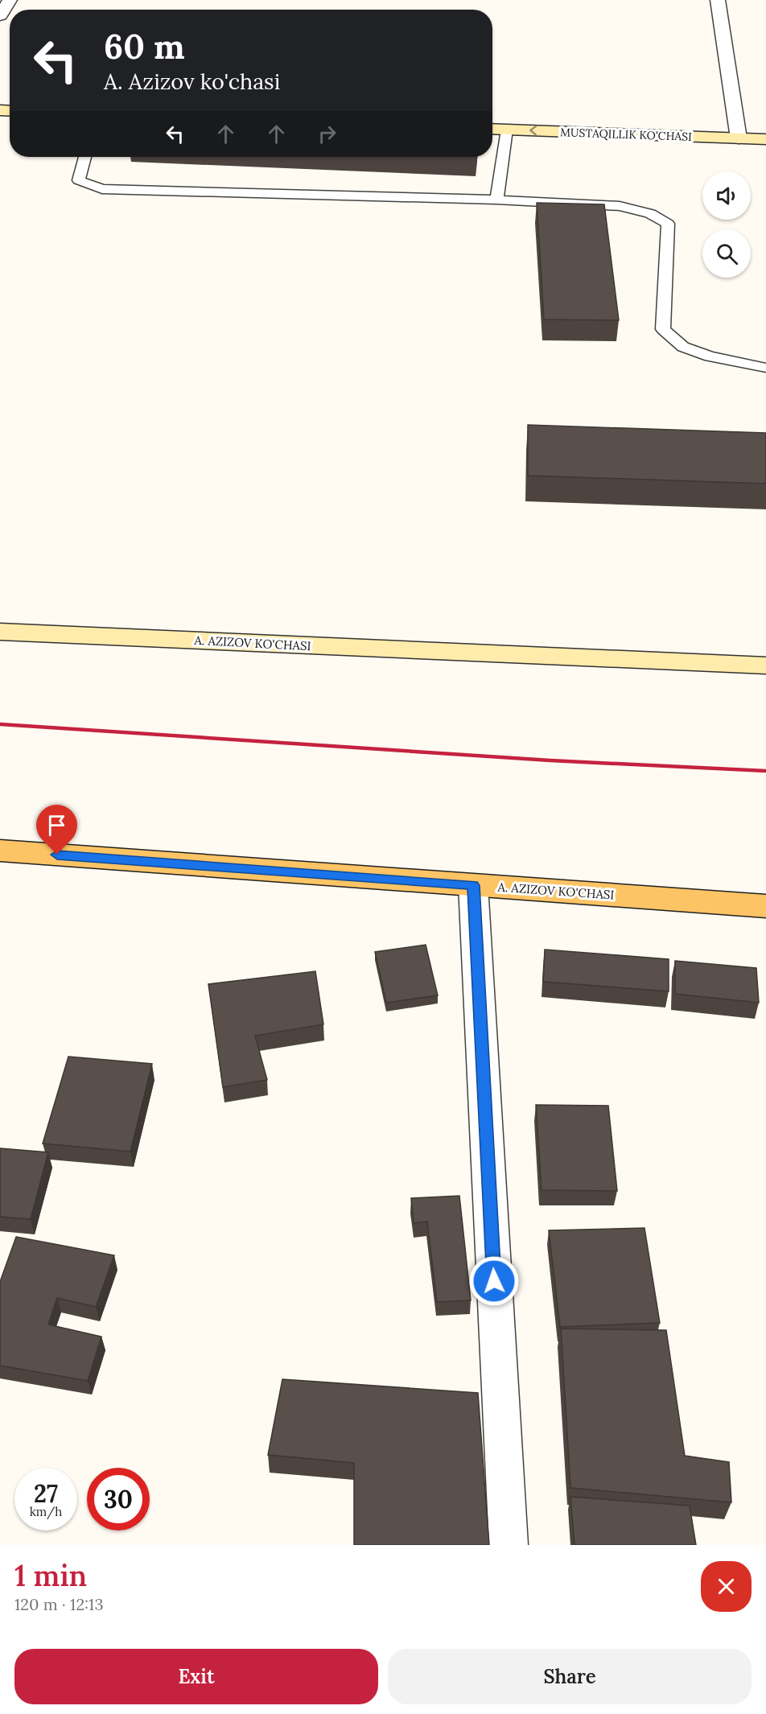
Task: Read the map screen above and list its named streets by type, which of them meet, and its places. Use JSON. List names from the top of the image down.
{
  "streets": {
    "main road": ["A. AZIZOV KO'CHASI"],
    "street": ["MUSTAQILLIK KO'CHASI"]
  },
  "one_way": ["MUSTAQILLIK KO'CHASI"],
  "page": {
    "turn": ["60 m", "A. Azizov ko'chasi"],
    "speed": "27 km/h",
    "limit": "30",
    "heading": ["1 min", "120 m · 12:13"],
    "buttons": ["Exit", "Share"]
  }
}
